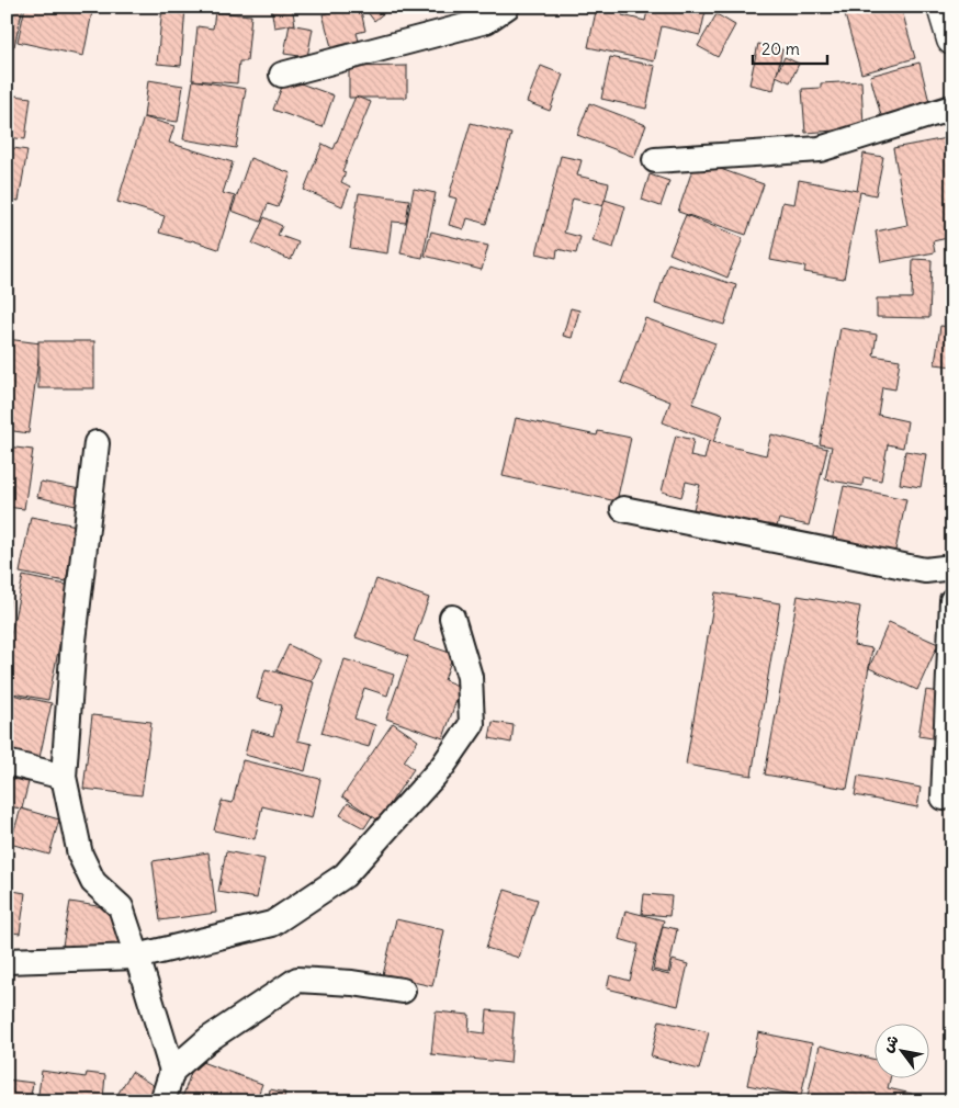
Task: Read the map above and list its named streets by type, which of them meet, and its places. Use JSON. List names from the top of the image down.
{
  "scale_bar": "20 m",
  "north": "top left"
}
